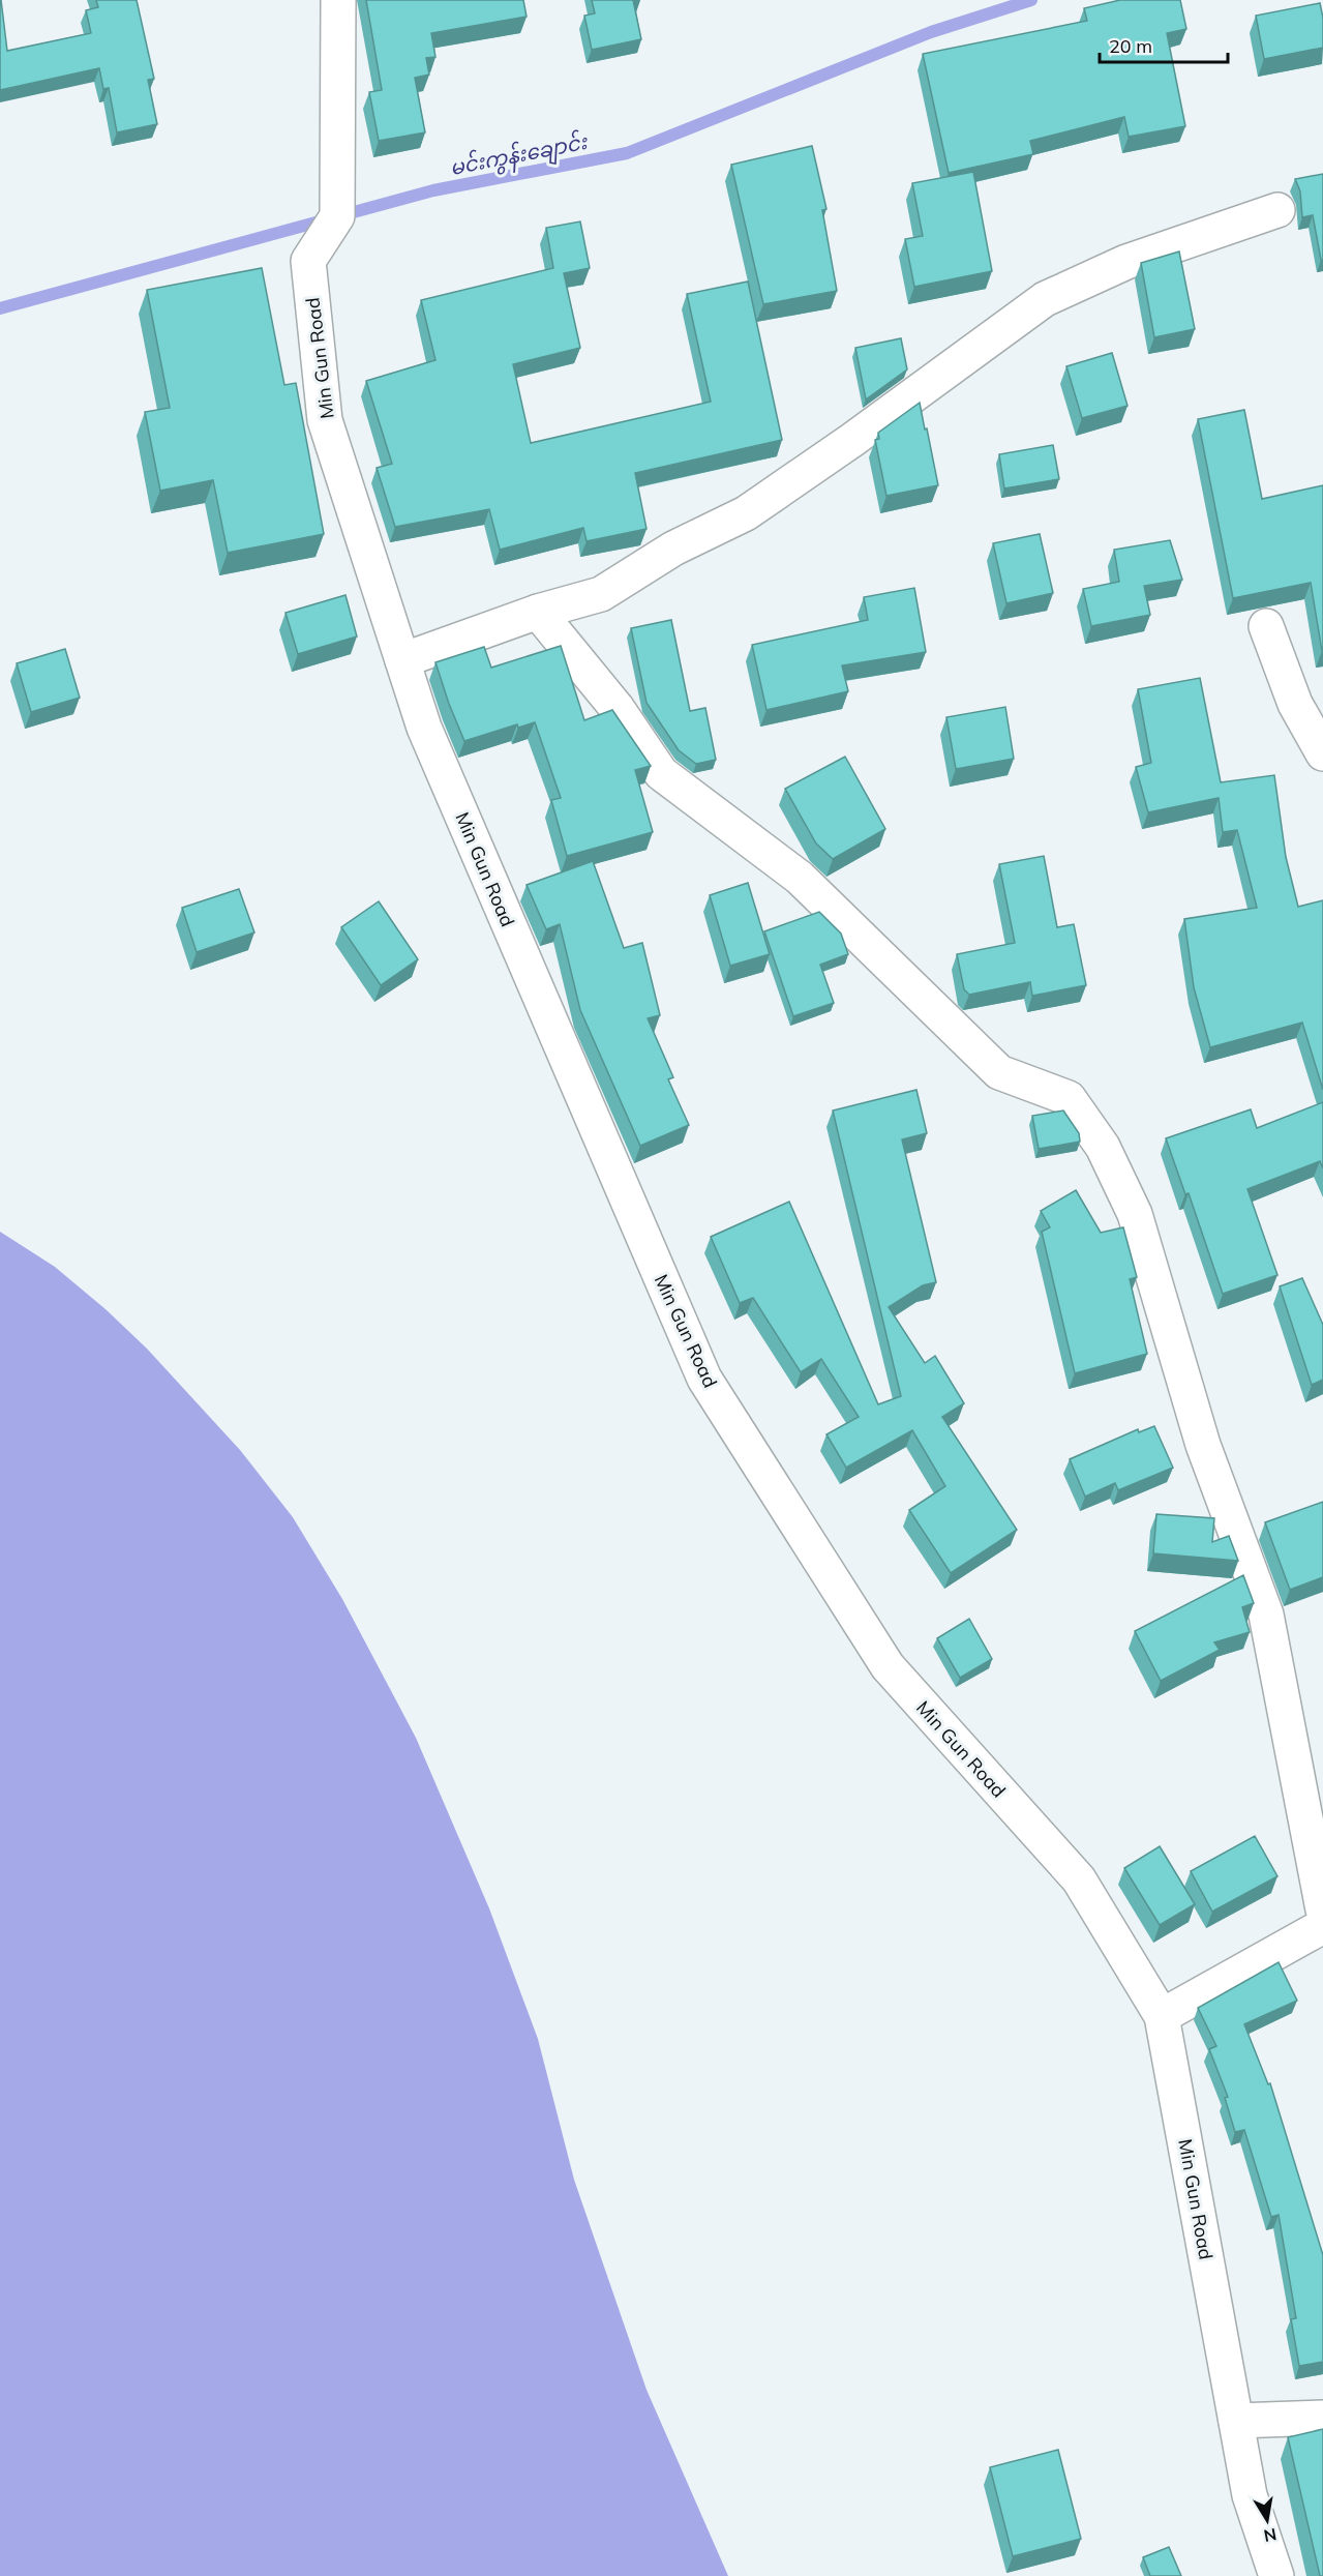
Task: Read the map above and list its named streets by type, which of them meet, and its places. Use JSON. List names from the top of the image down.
{
  "streets": {
    "street": ["Min Gun Road"]
  },
  "water": ["မင်းကွန်းချောင်း"],
  "scale_bar": "20 m",
  "north": "bottom"
}
